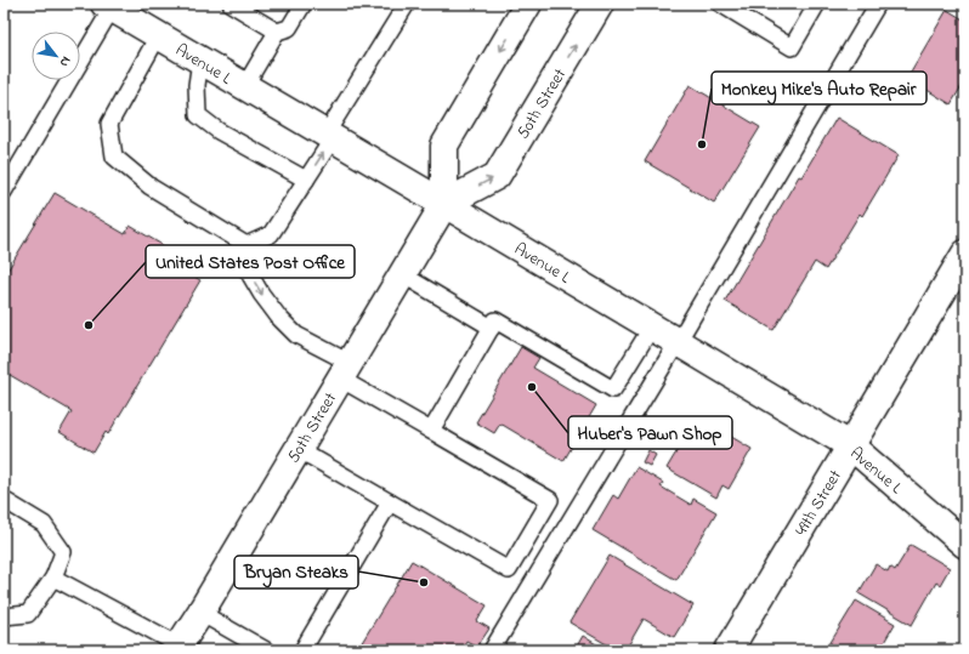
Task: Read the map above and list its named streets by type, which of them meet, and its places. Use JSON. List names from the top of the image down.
{
  "streets": {
    "street": ["Avenue L", "50th Street", "49th Street"]
  },
  "crossings": [
    ["Avenue L", "50th Street"],
    ["Avenue L", "49th Street"]
  ],
  "places": [
    "Monkey Mike's Auto Repair",
    "United States Post Office",
    "Huber's Pawn Shop",
    "Bryan Steaks"
  ],
  "north": "bottom right"
}
